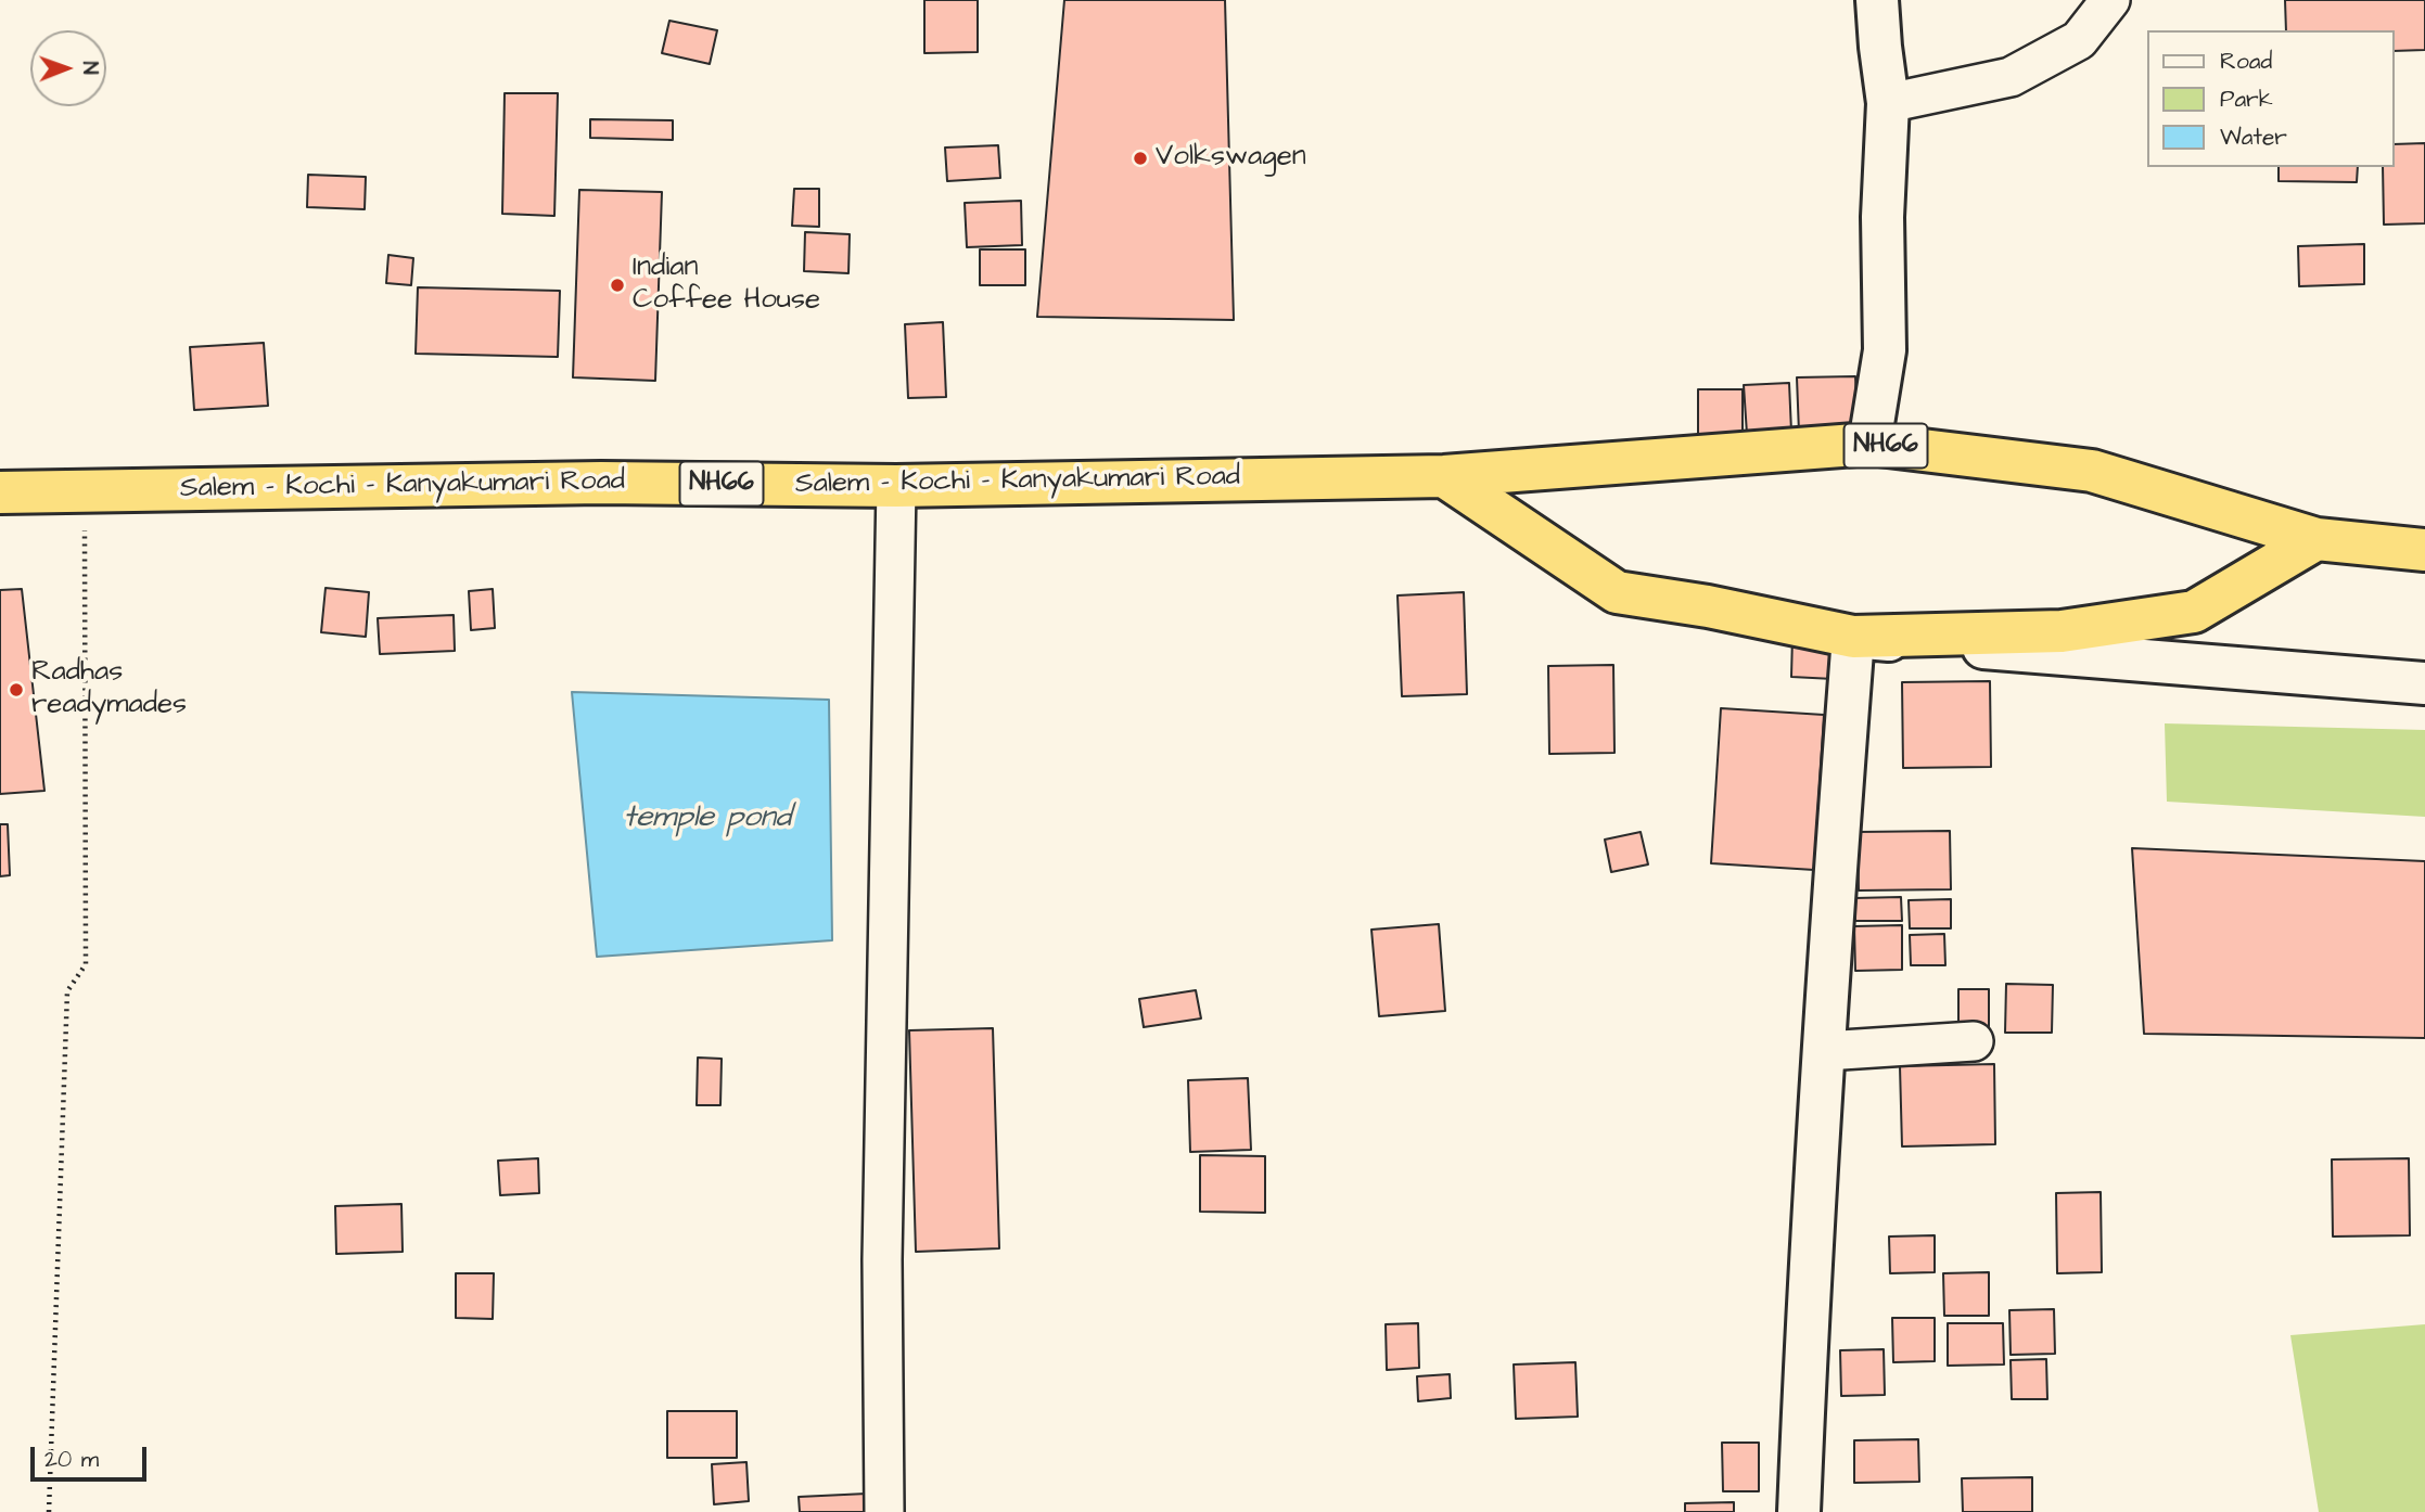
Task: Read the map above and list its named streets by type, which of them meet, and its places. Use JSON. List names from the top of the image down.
{
  "streets": {
    "highway": ["NH66", "Salem - Kochi - Kanyakumari Road"]
  },
  "crossings": [
    ["NH66", "Salem - Kochi - Kanyakumari Road"]
  ],
  "water": ["temple pond"],
  "places": ["Volkswagen", "Indian Coffee House", "Radhas readymades"],
  "legend": ["Road", "Park", "Water"],
  "scale_bar": "20 m",
  "north": "right"
}
